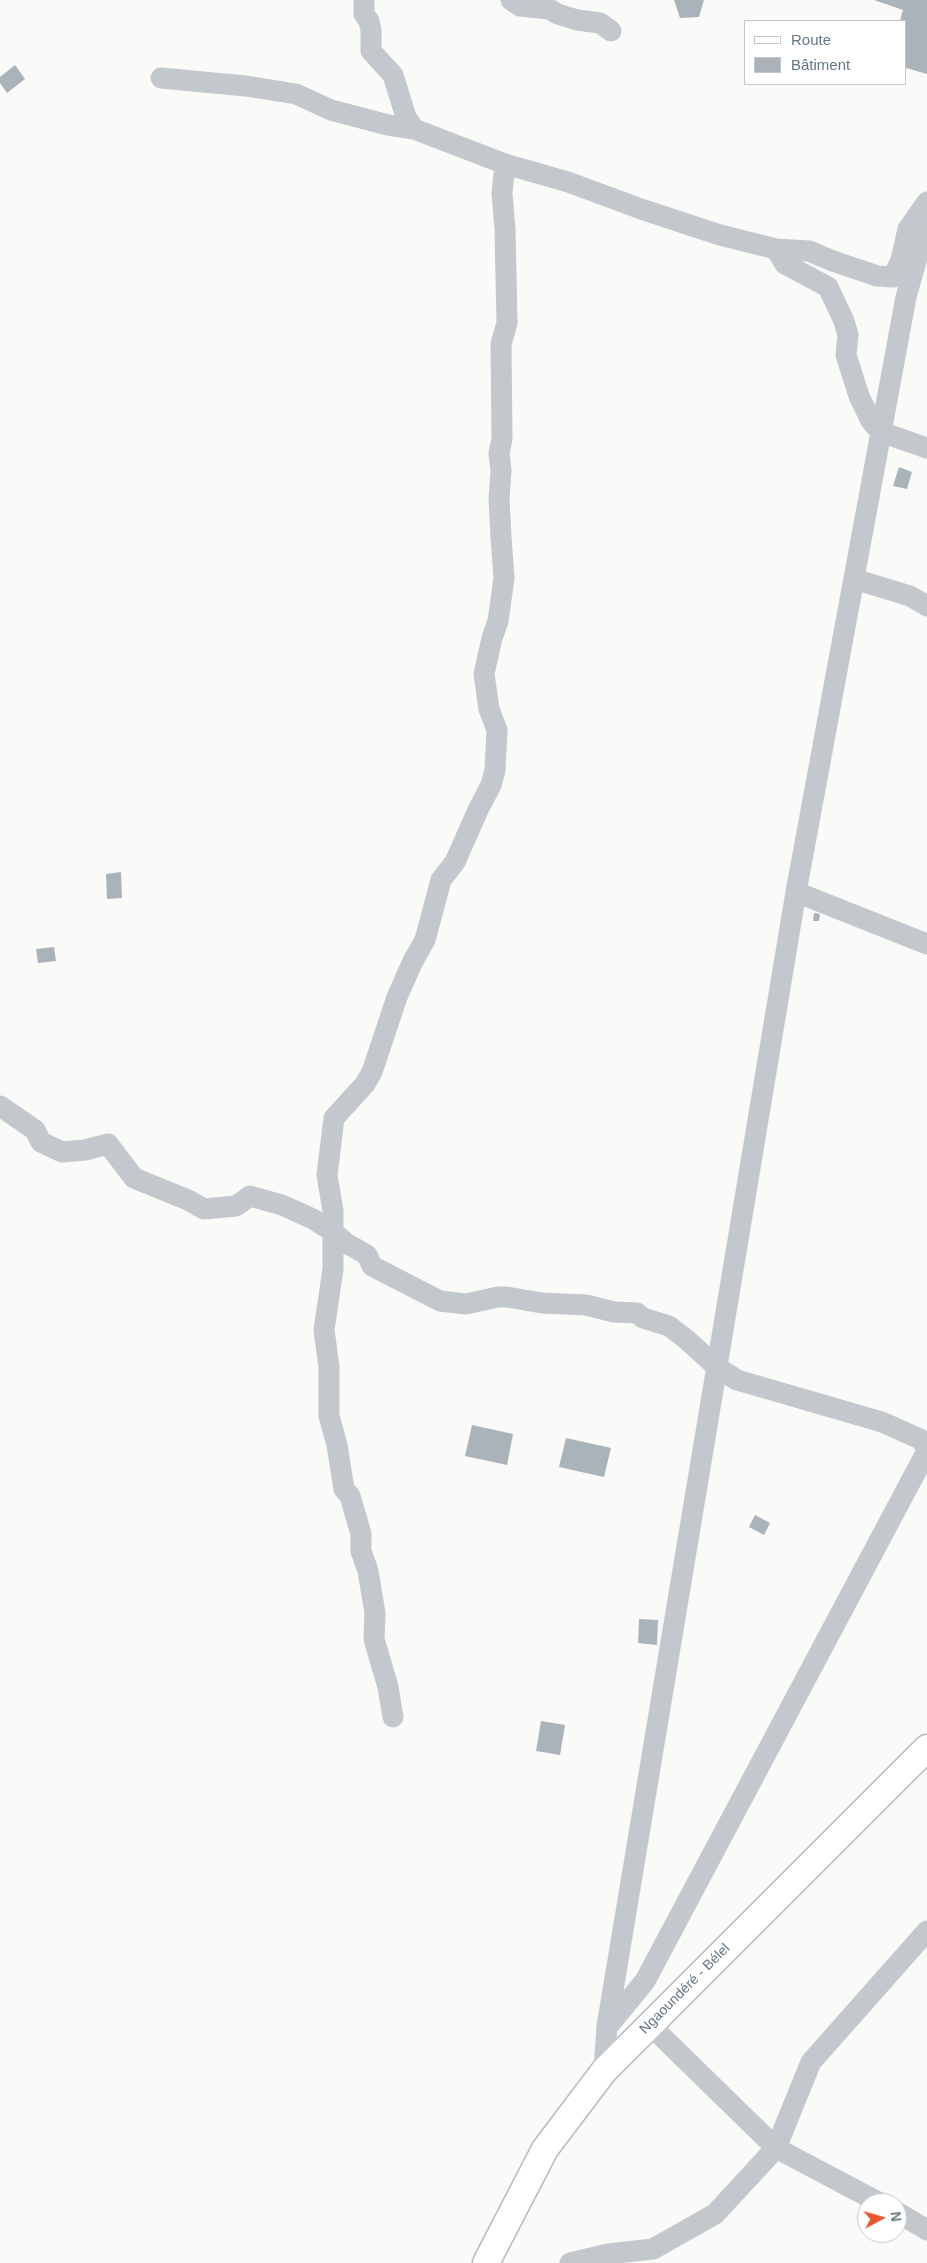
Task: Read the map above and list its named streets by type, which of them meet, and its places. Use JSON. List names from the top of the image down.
{
  "streets": {
    "main road": ["Ngaoundéré - Bélel"]
  },
  "legend": ["Route", "Bâtiment"],
  "north": "right"
}
